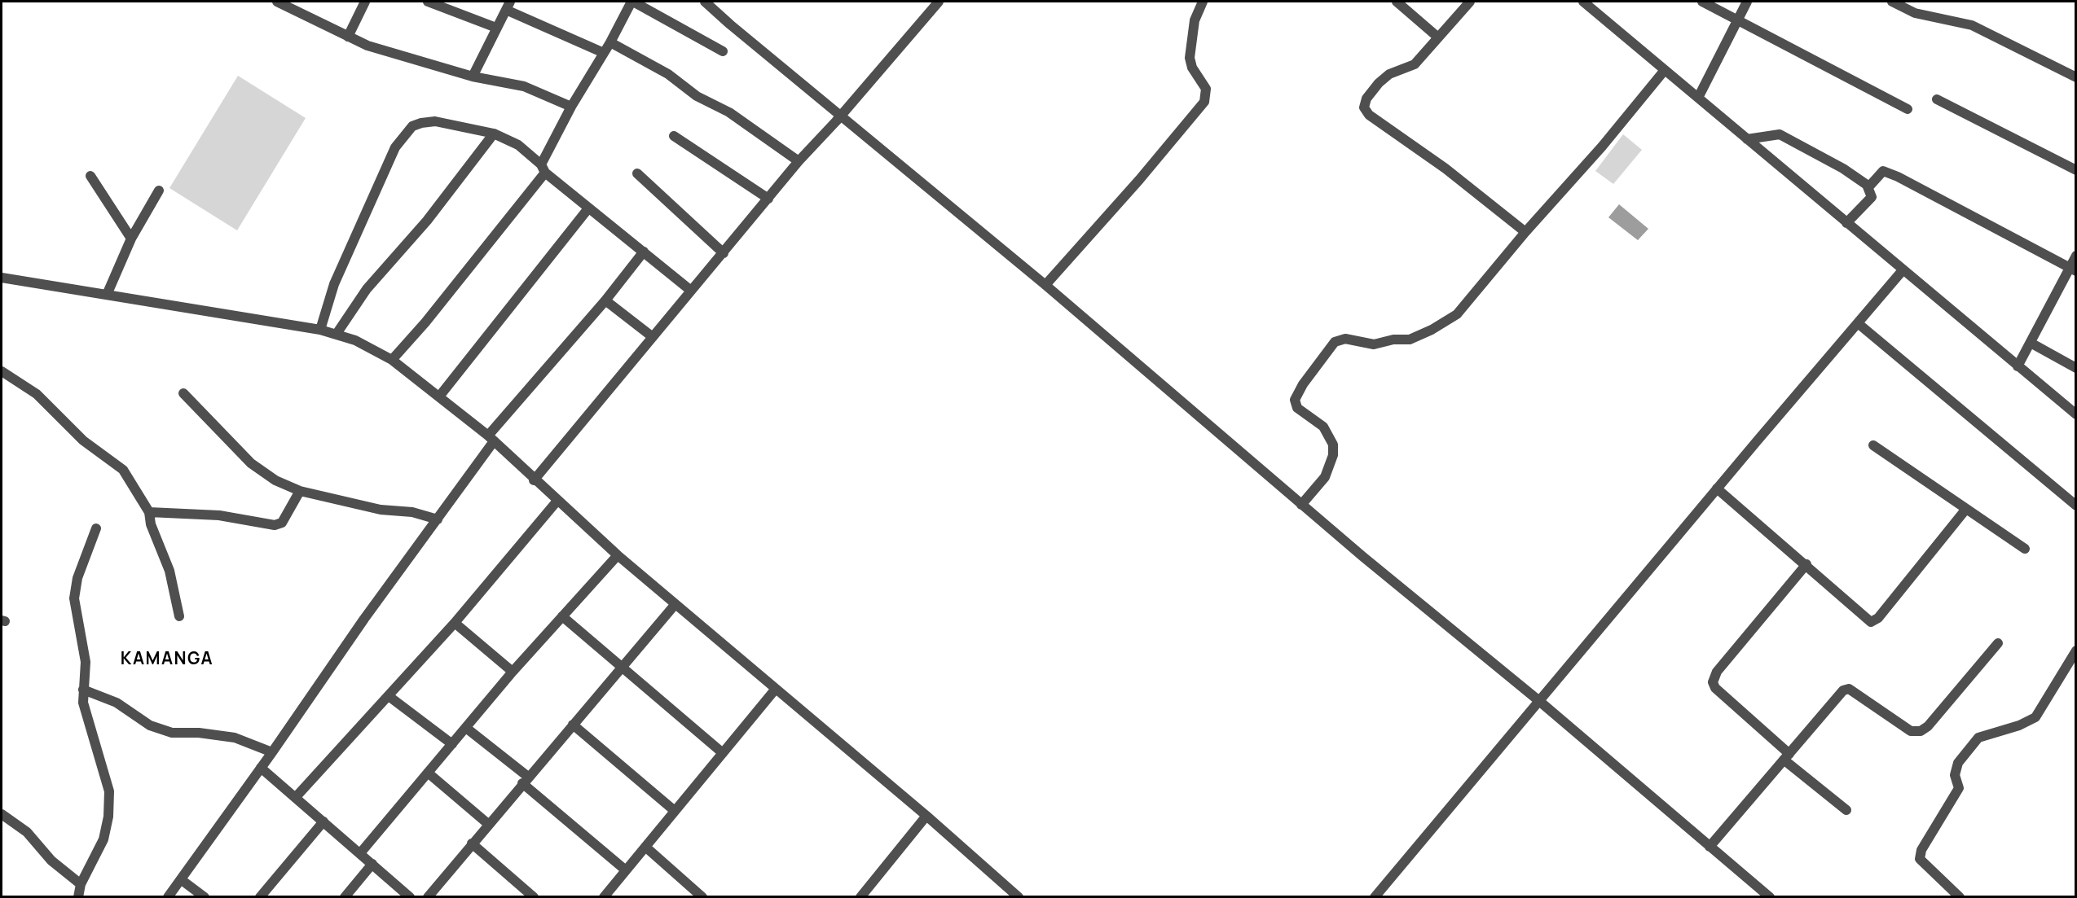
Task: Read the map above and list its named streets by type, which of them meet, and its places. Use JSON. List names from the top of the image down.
{
  "districts": ["KAMANGA"]
}
